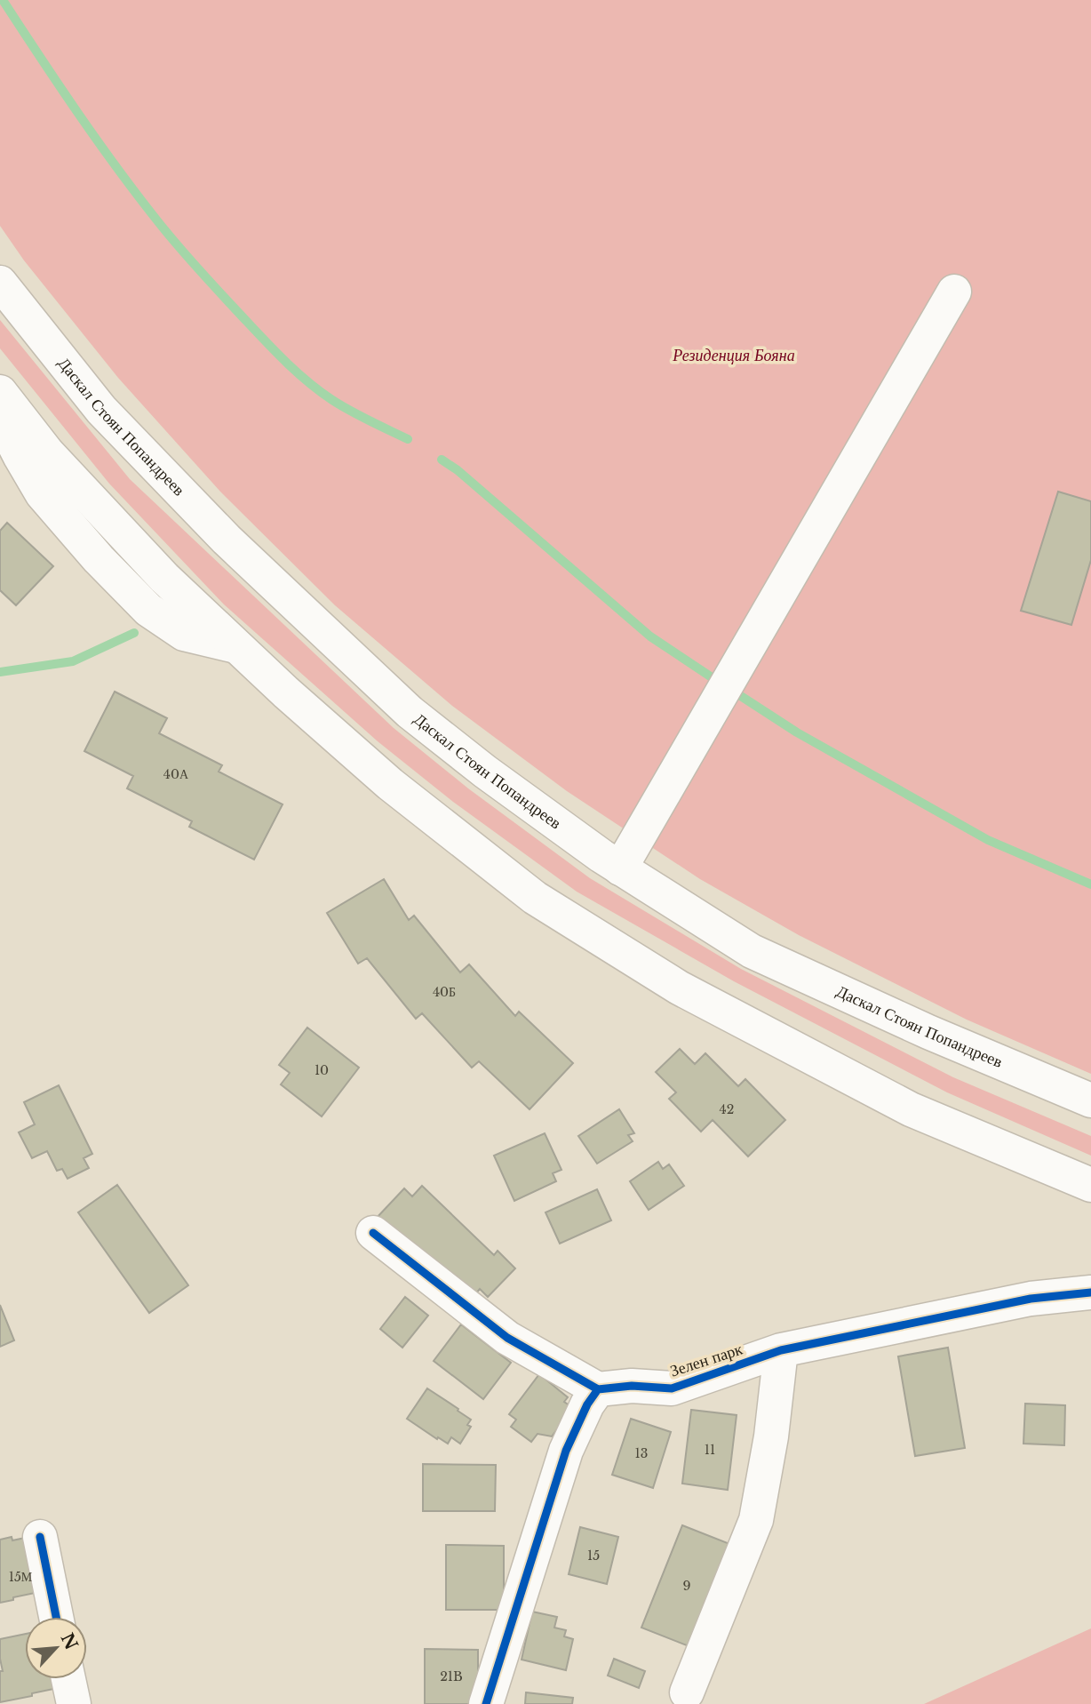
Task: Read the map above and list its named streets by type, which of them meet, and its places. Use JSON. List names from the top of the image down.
{
  "streets": {
    "main road": ["Даскал Стоян Попандреев", "Зелен парк"]
  },
  "parks": ["Резиденция Бояна"],
  "house_numbers": [
    "40А",
    "40Б",
    "10",
    "42",
    "11",
    "13",
    "15",
    "15М",
    "9",
    "21B"
  ],
  "north": "top right"
}
